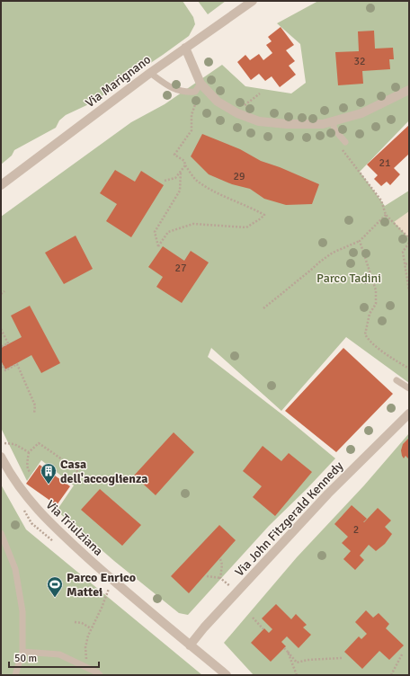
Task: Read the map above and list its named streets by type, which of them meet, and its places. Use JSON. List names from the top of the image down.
{
  "streets": {
    "street": ["Via Marignano", "Via John Fitzgerald Kennedy", "Via Triulziana"]
  },
  "crossings": [
    ["Via John Fitzgerald Kennedy", "Via Triulziana"]
  ],
  "parks": ["Parco Tadini"],
  "places": {
    "building": ["Casa dell'accoglienza"],
    "sports": ["Parco Enrico Mattei"]
  },
  "house_numbers": [
    "32",
    "21",
    "29",
    "27",
    "2"
  ],
  "scale_bar": "50 m"
}
